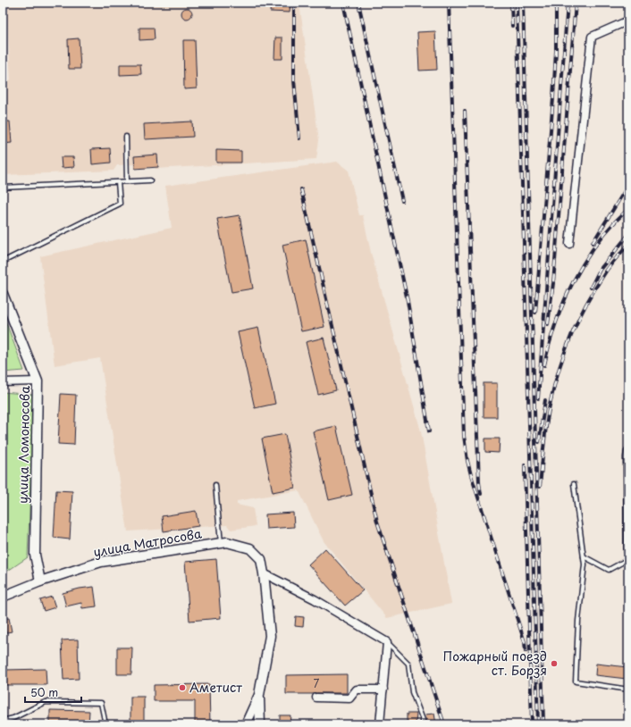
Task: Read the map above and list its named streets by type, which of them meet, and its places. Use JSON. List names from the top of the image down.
{
  "streets": {
    "street": ["улица Ломоносова", "улица Матросова"]
  },
  "crossings": [
    ["улица Ломоносова", "улица Матросова"]
  ],
  "places": ["Пожарный поезд ст. Борзя", "Аметист"],
  "house_numbers": ["7"],
  "scale_bar": "50 m"
}
